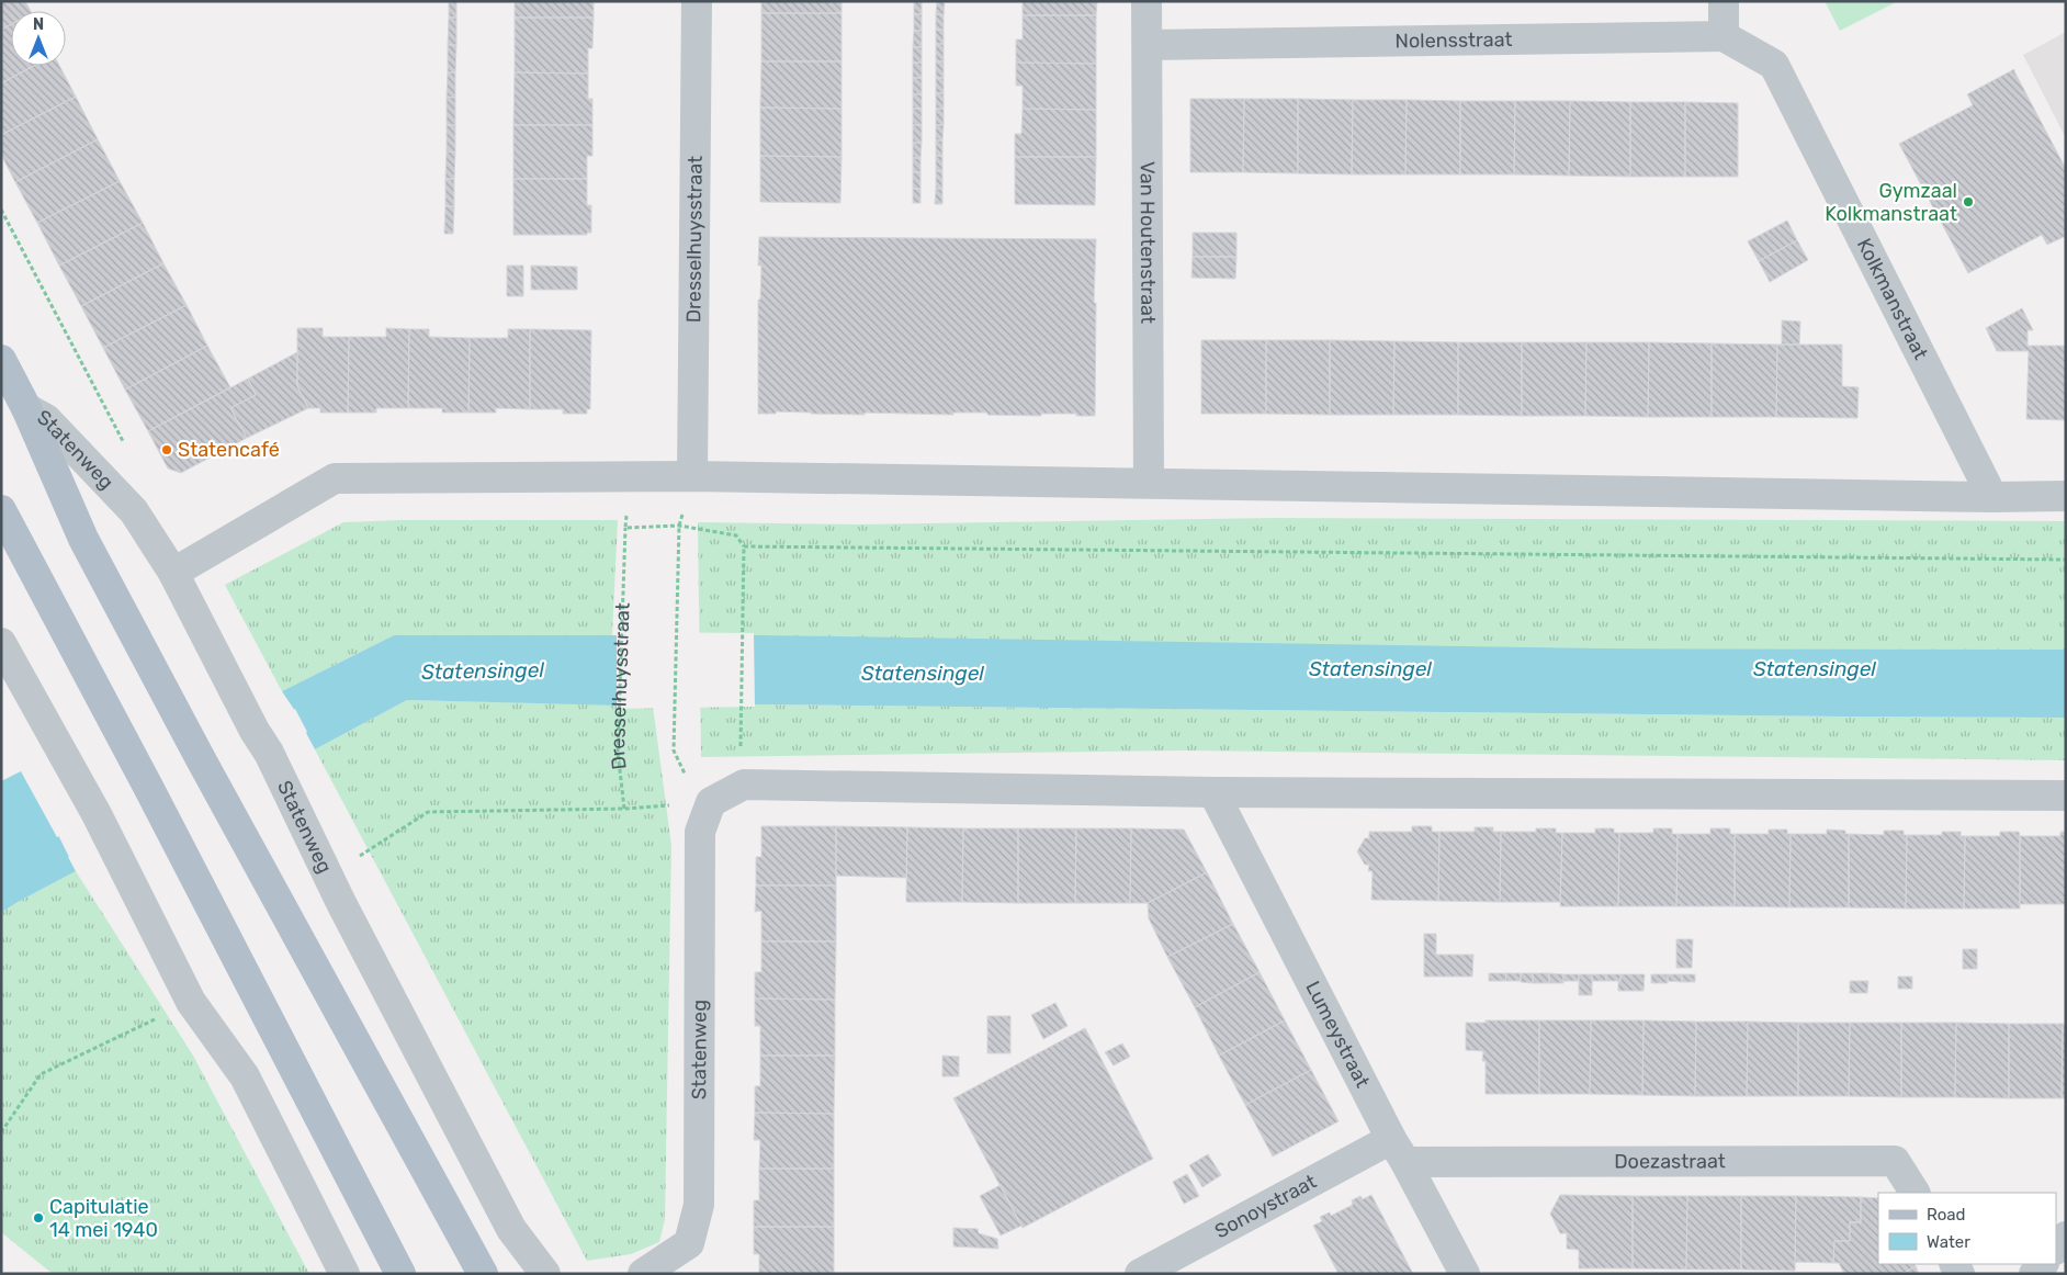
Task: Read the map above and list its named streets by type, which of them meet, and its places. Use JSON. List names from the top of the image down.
{
  "streets": {
    "main road": ["Statenweg"],
    "street": [
      "Nolensstraat",
      "Dresselhuysstraat",
      "Van Houtenstraat",
      "Kolkmanstraat",
      "Lumeystraat",
      "Doezastraat",
      "Sonoystraat"
    ]
  },
  "crossings": [
    ["Nolensstraat", "Van Houtenstraat"],
    ["Nolensstraat", "Kolkmanstraat"],
    ["Lumeystraat", "Doezastraat"],
    ["Lumeystraat", "Sonoystraat"],
    ["Doezastraat", "Sonoystraat"]
  ],
  "water": ["Statensingel"],
  "places": ["Gymzaal Kolkmanstraat", "Statencafé", "Capitulatie 14 mei 1940"],
  "legend": ["Road", "Water"],
  "north": "top"
}
